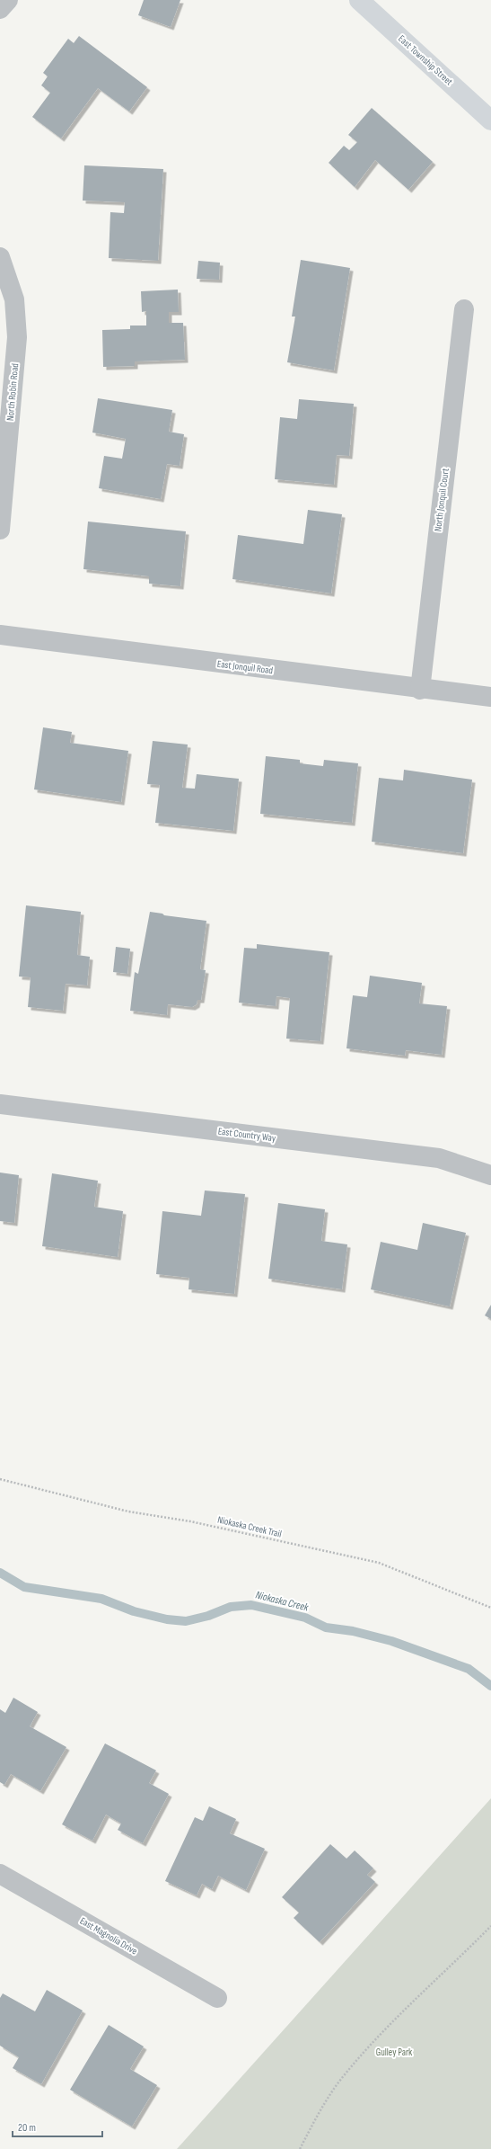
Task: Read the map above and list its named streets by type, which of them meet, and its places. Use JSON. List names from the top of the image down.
{
  "streets": {
    "street": [
      "East Township Street",
      "North Robin Road",
      "North Jonquil Court",
      "East Jonquil Road",
      "East Country Way",
      "East Magnolia Drive"
    ],
    "path": ["Niokaska Creek Trail"]
  },
  "crossings": [
    ["North Jonquil Court", "East Jonquil Road"]
  ],
  "water": ["Niokaska Creek"],
  "parks": ["Gulley Park"],
  "scale_bar": "20 m"
}
